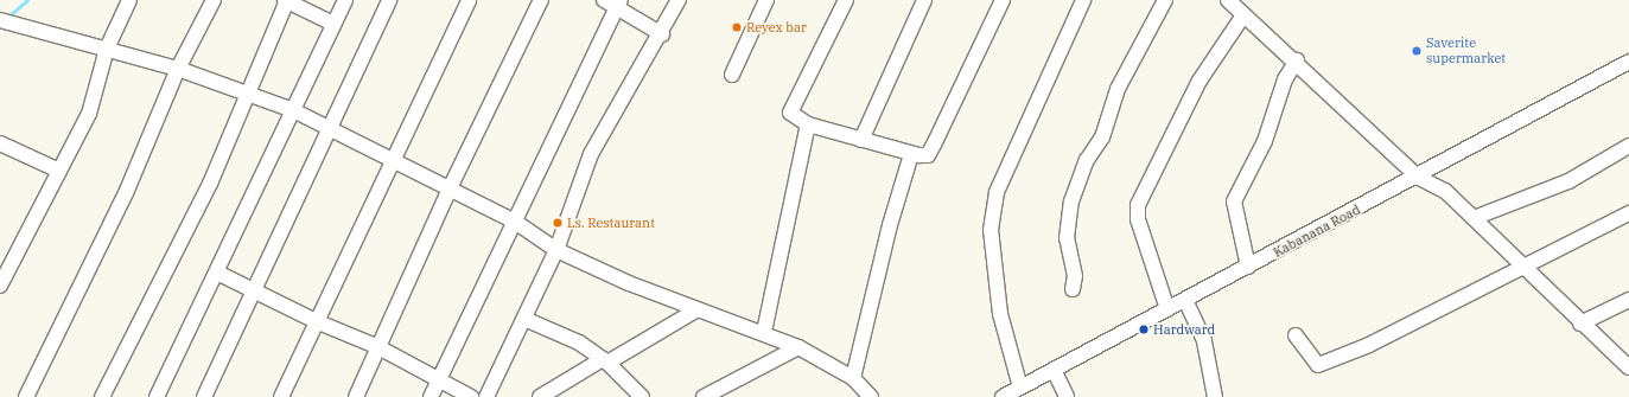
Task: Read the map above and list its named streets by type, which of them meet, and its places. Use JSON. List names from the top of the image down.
{
  "streets": {
    "street": ["Kabanana Road"]
  },
  "places": [
    "Reyex bar",
    "Saverite supermarket",
    "Ls. Restaurant",
    "Hardward"
  ]
}
